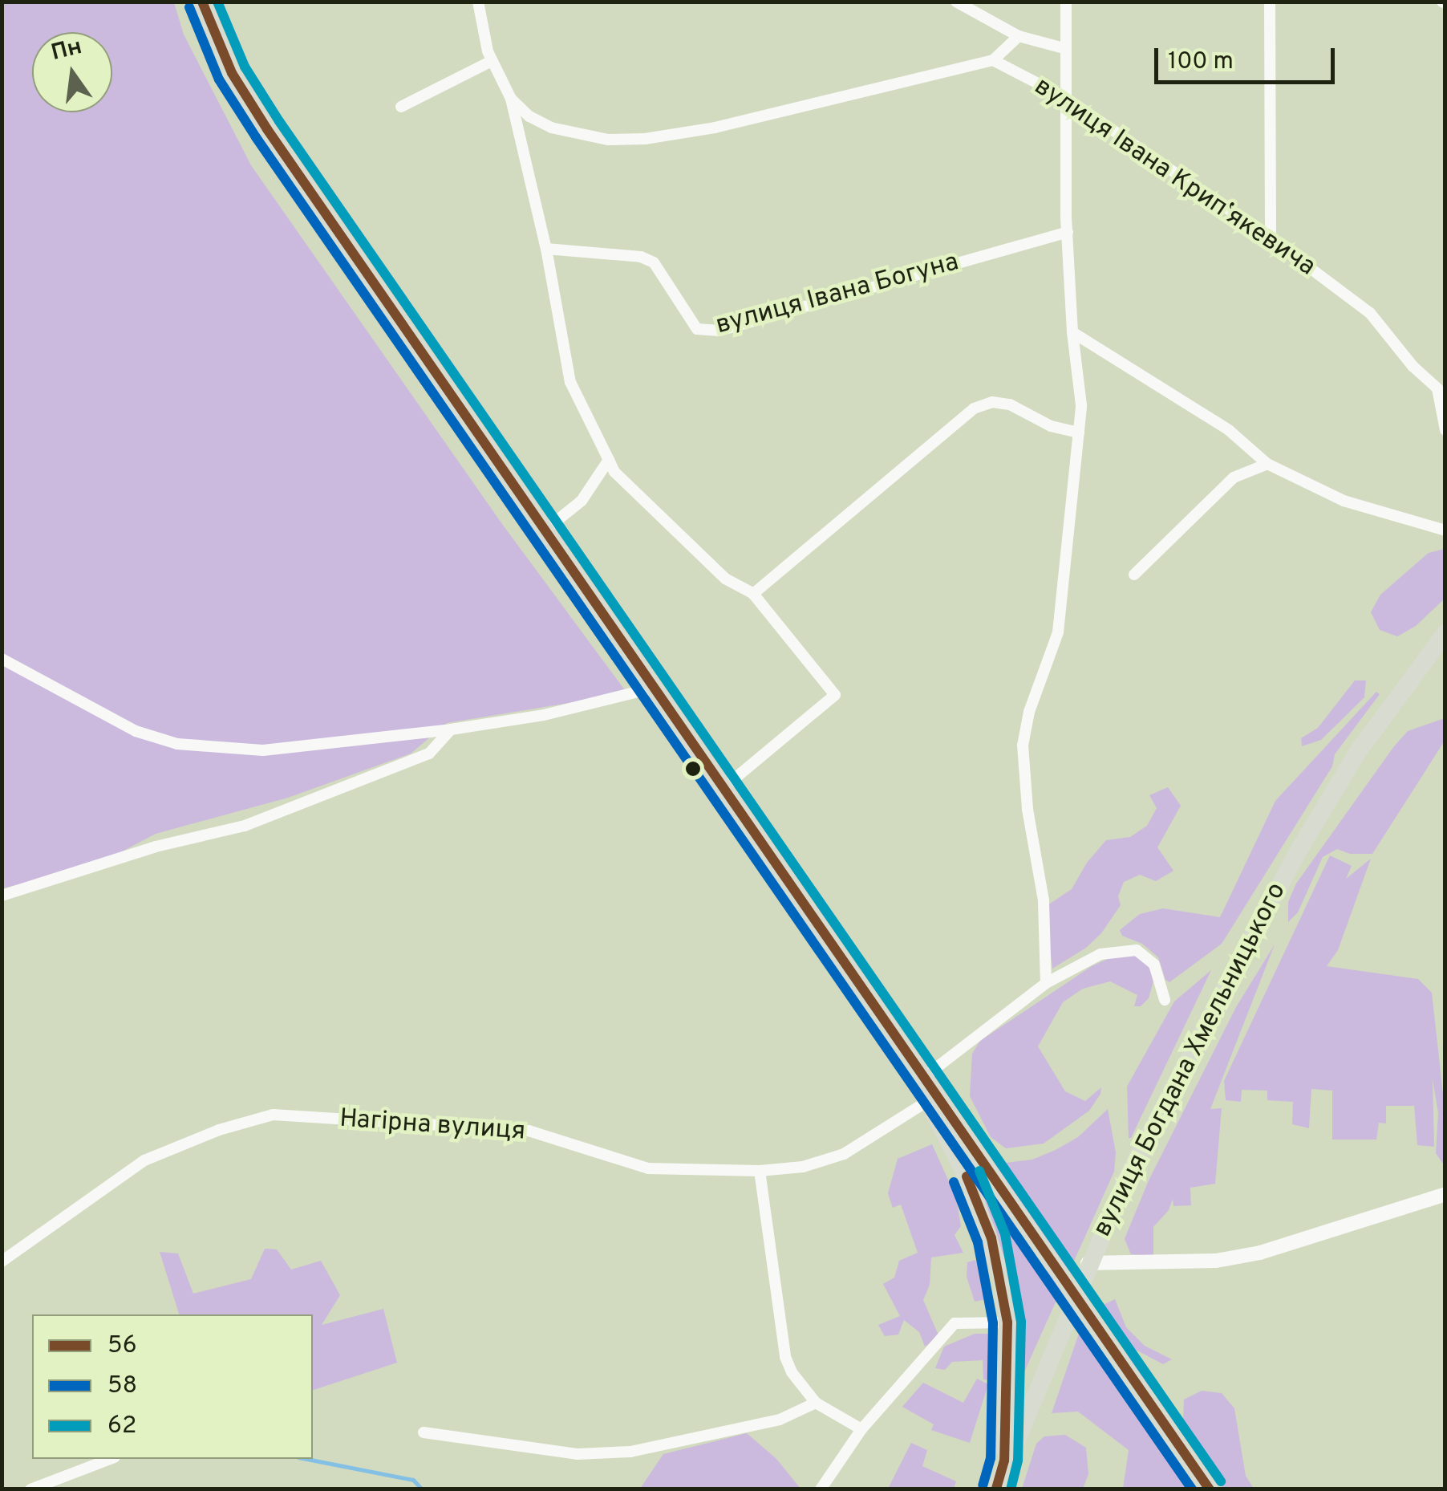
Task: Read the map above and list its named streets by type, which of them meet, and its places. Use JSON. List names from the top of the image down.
{
  "streets": {
    "highway": ["вулиця Богдана Хмельницького"],
    "street": ["вулиця Івана Крипʼякевича", "вулиця Івана Богуна", "Нагірна вулиця"]
  },
  "lines": ["transit line 56", "transit line 62", "transit line 58"],
  "legend": ["56", "58", "62"],
  "scale_bar": "100 m",
  "north": "top"
}
